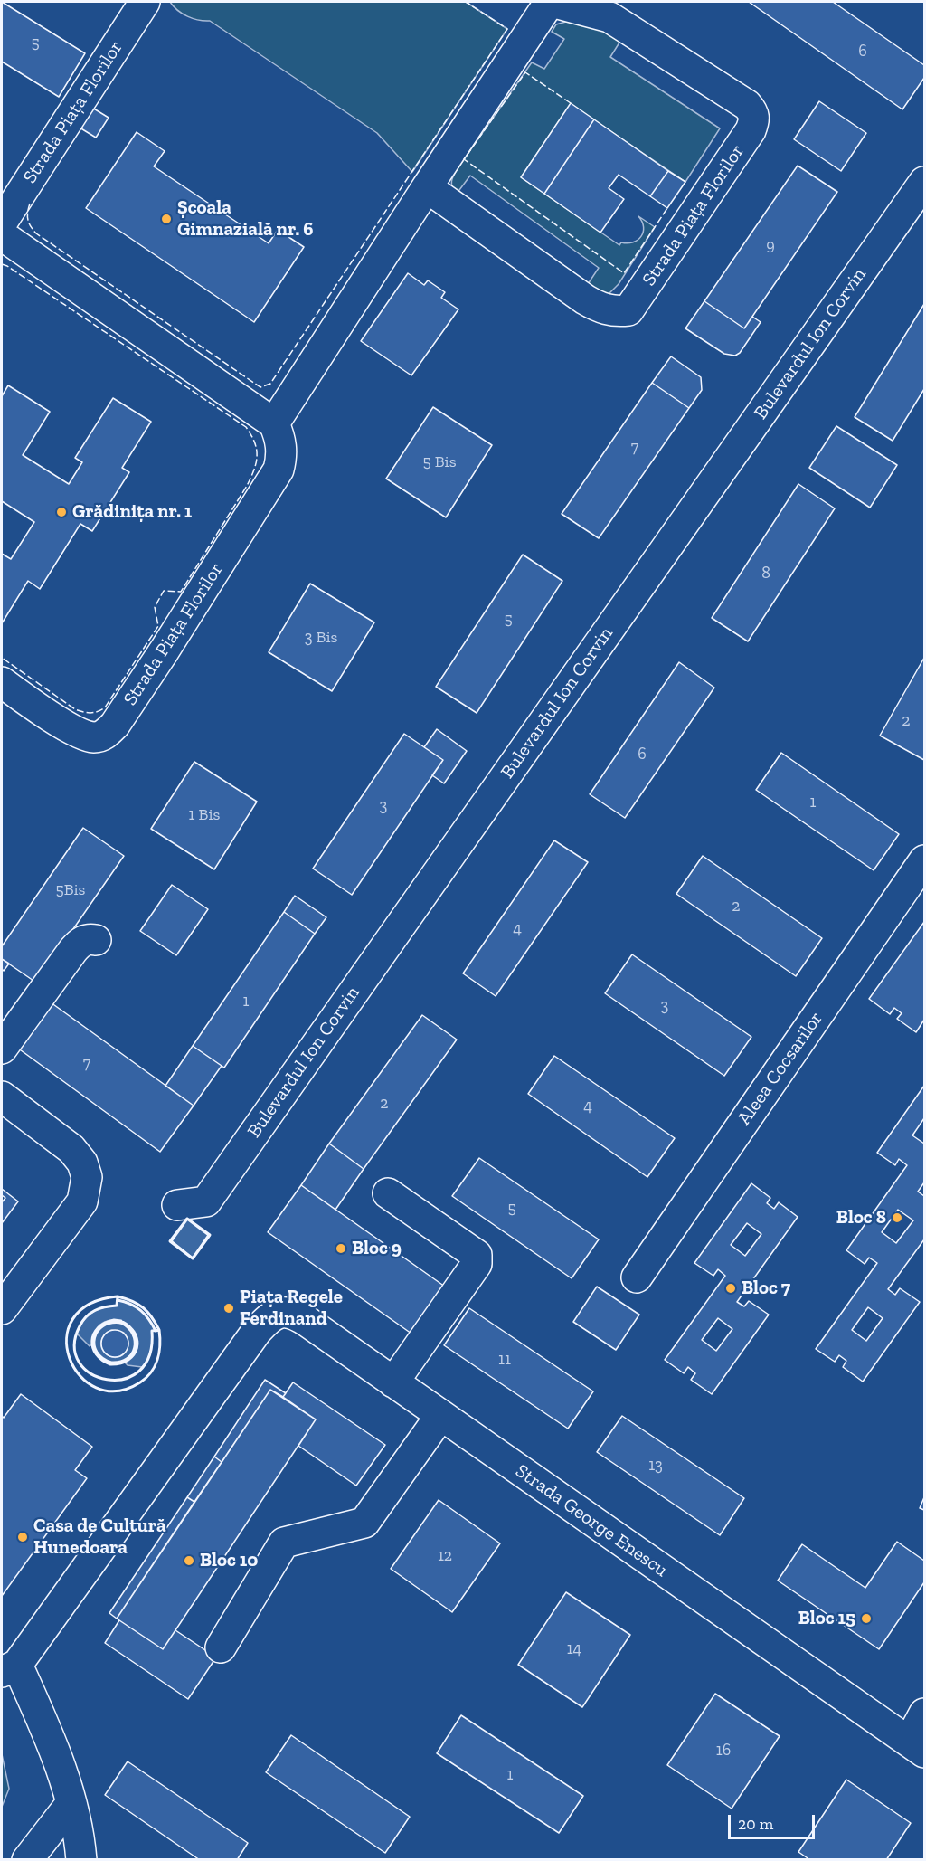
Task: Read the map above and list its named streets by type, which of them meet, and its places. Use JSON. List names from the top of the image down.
{
  "streets": {
    "street": [
      "Strada Piața Florilor",
      "Bulevardul Ion Corvin",
      "Aleea Cocsarilor",
      "Strada George Enescu"
    ]
  },
  "places": [
    "Școala Gimnazială nr. 6",
    "Grădinița nr. 1",
    "Bloc 8",
    "Bloc 9",
    "Bloc 7",
    "Piața Regele Ferdinand",
    "Casa de Cultură Hunedoara",
    "Bloc 10",
    "Bloc 15"
  ],
  "house_numbers": [
    "5",
    "6",
    "9",
    "7",
    "5 Bis",
    "8",
    "5",
    "3 Bis",
    "2",
    "6",
    "1",
    "3",
    "1 Bis",
    "5Bis",
    "2",
    "4",
    "1",
    "3",
    "7",
    "2",
    "4",
    "5",
    "11",
    "13",
    "12",
    "14",
    "16",
    "1"
  ],
  "scale_bar": "20 m"
}
